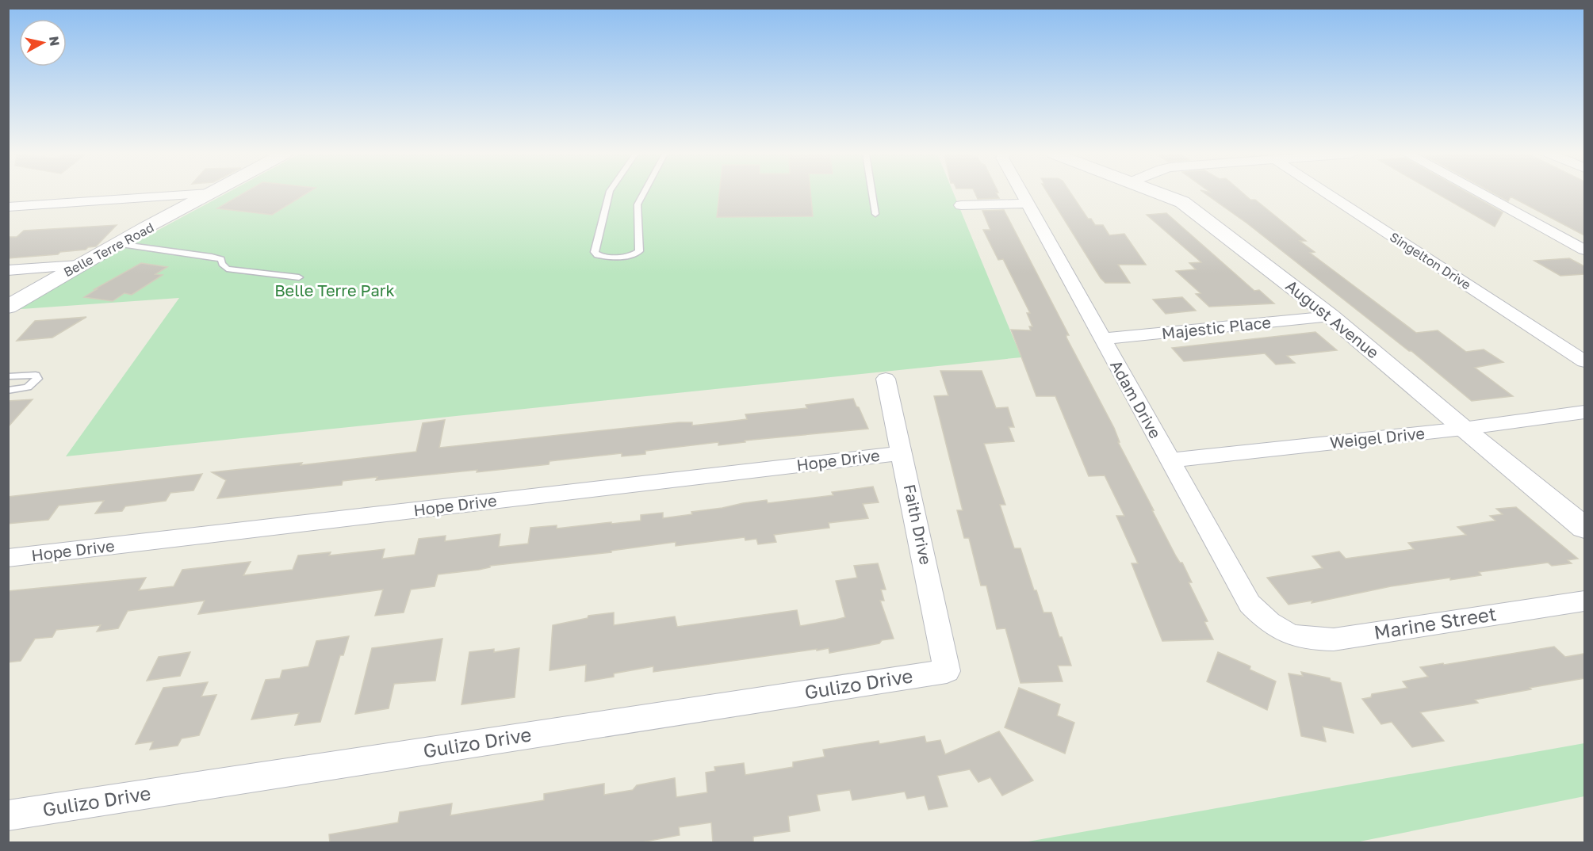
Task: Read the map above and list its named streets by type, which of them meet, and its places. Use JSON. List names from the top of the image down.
{
  "streets": {
    "street": [
      "Belle Terre Road",
      "Singelton Drive",
      "August Avenue",
      "Majestic Place",
      "Adam Drive",
      "Weigel Drive",
      "Hope Drive",
      "Faith Drive",
      "Marine Street",
      "Gulizo Drive"
    ]
  },
  "crossings": [
    ["August Avenue", "Majestic Place"],
    ["August Avenue", "Weigel Drive"],
    ["Majestic Place", "Adam Drive"],
    ["Adam Drive", "Weigel Drive"],
    ["Adam Drive", "Marine Street"],
    ["Hope Drive", "Faith Drive"],
    ["Faith Drive", "Gulizo Drive"]
  ],
  "parks": ["Belle Terre Park"],
  "north": "right"
}
